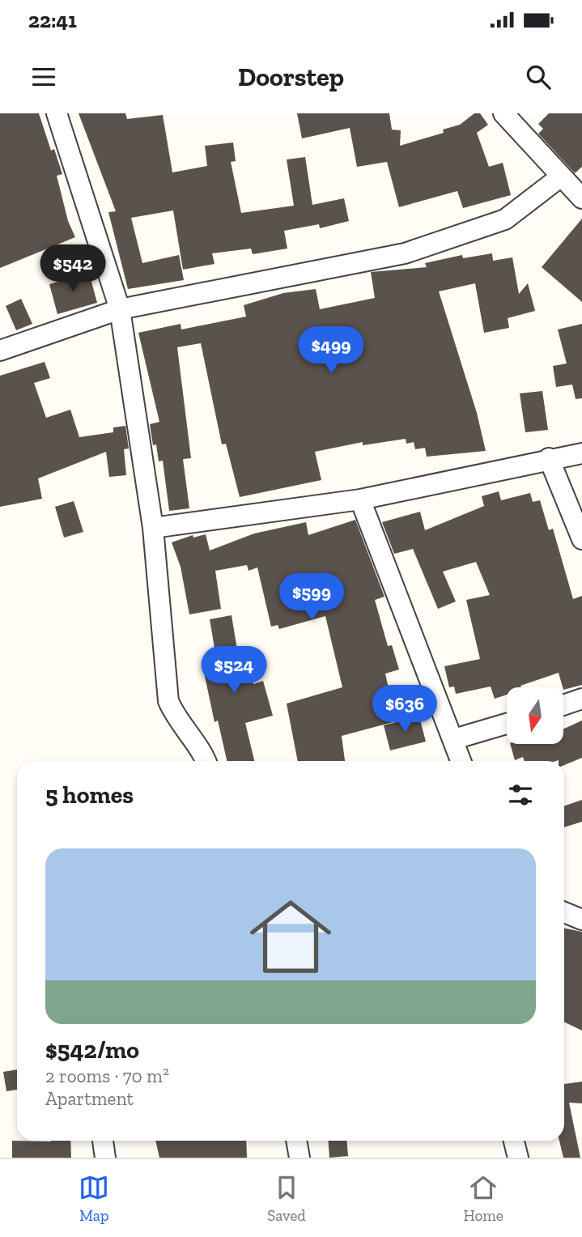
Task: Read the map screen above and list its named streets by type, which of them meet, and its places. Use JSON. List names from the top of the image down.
{
  "north": "bottom",
  "page": {
    "status": "22:41",
    "header": "Doorstep",
    "price": [
      "$542",
      "$499",
      "$599",
      "$524",
      "$636"
    ],
    "heading": "5 homes",
    "list": [
      {
        "name": "$542/mo",
        "note": "2 rooms · 70 m² · Apartment"
      }
    ],
    "tabs": ["Map", "Saved", "Home"]
  }
}
